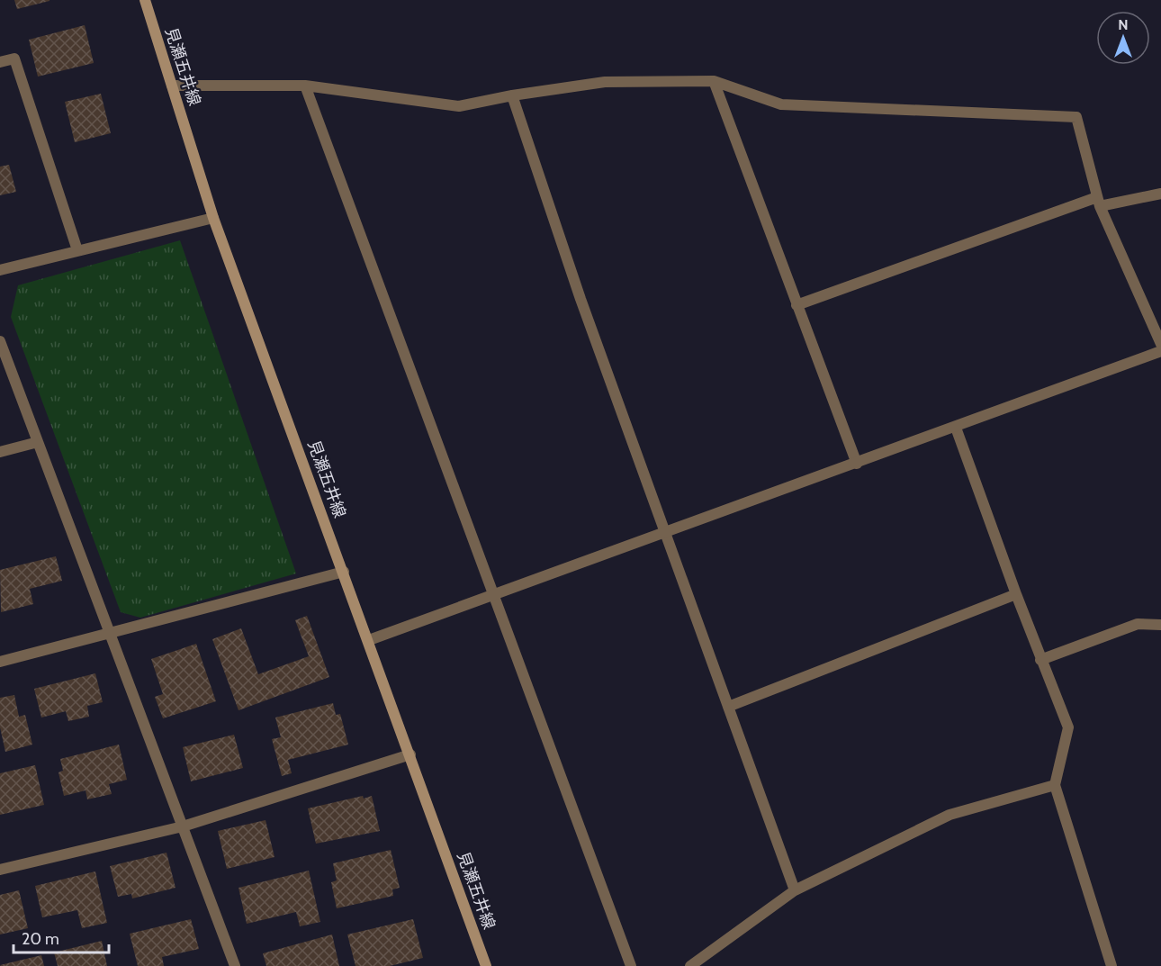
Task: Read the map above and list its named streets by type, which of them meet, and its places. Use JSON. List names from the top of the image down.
{
  "streets": {
    "main road": ["見瀬五井線"]
  },
  "scale_bar": "20 m",
  "north": "top"
}
